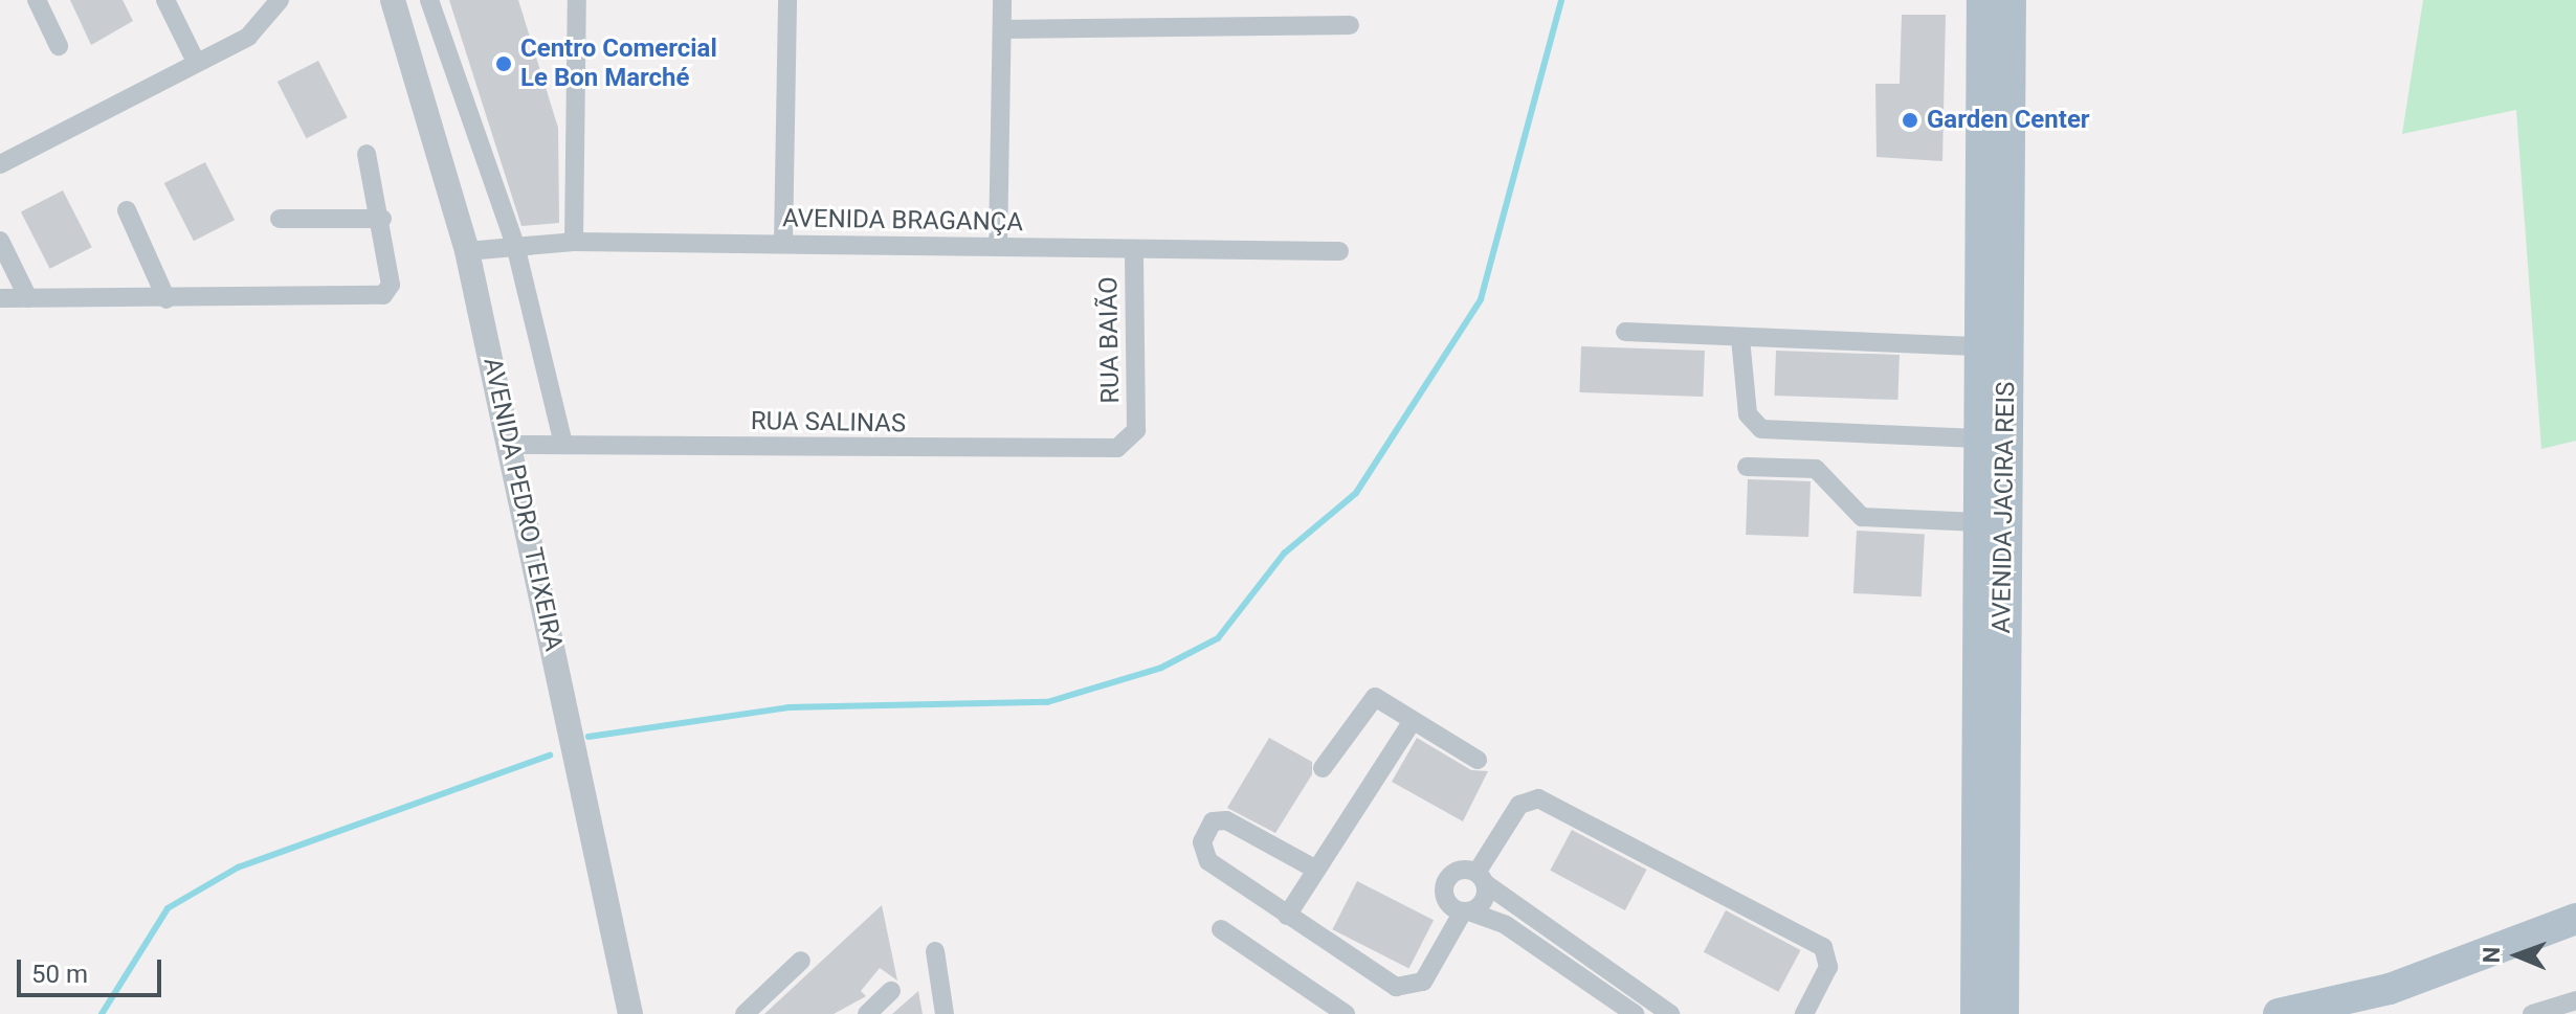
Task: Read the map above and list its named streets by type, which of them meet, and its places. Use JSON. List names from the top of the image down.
{
  "streets": {
    "main road": ["AVENIDA JACIRA REIS"],
    "street": [
      "AVENIDA BRAGANÇA",
      "RUA BAIÃO",
      "RUA SALINAS",
      "AVENIDA PEDRO TEIXEIRA"
    ]
  },
  "crossings": [
    ["AVENIDA BRAGANÇA", "RUA BAIÃO"],
    ["AVENIDA BRAGANÇA", "AVENIDA PEDRO TEIXEIRA"],
    ["RUA BAIÃO", "RUA SALINAS"],
    ["RUA SALINAS", "AVENIDA PEDRO TEIXEIRA"]
  ],
  "places": ["Centro Comercial Le Bon Marché", "Garden Center"],
  "scale_bar": "50 m",
  "north": "left"
}
